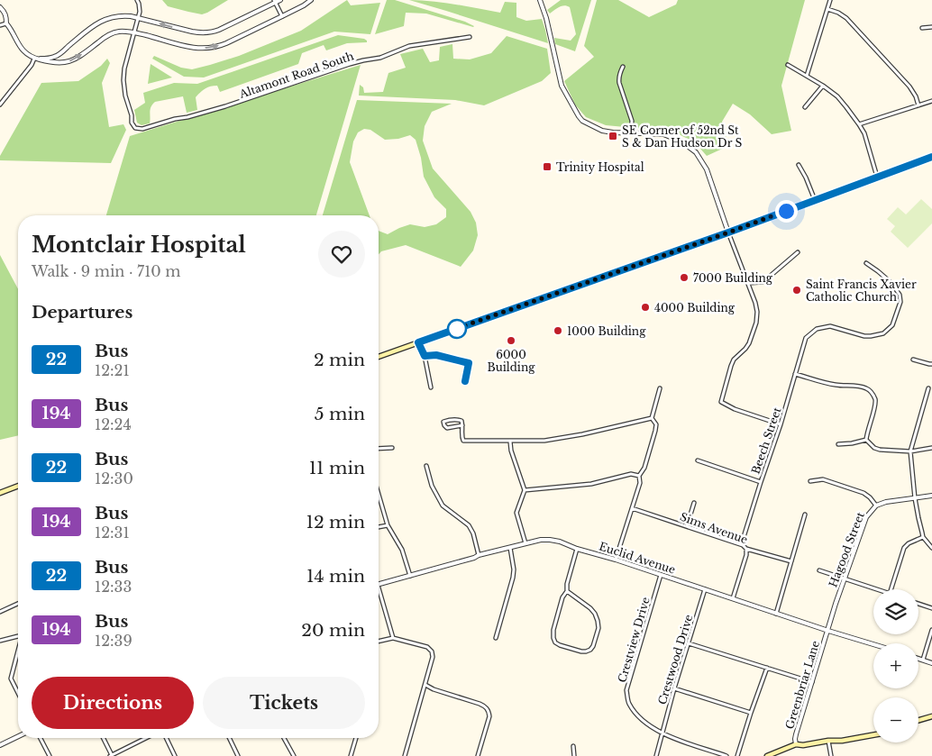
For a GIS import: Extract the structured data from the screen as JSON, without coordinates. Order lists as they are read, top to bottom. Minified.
{"streets":{"street":["Altamont Road South","Beech Street","Sims Avenue","Hagood Street","Euclid Avenue","Crestview Drive","Crestwood Drive","Greenbriar Lane"]},"crossings":[["Beech Street","Sims Avenue"],["Hagood Street","Euclid Avenue"],["Hagood Street","Greenbriar Lane"],["Euclid Avenue","Crestview Drive"],["Euclid Avenue","Crestwood Drive"],["Euclid Avenue","Greenbriar Lane"],["Crestview Drive","Crestwood Drive"]],"places":{"transit":["SE Corner of 52nd St S & Dan Hudson Dr S","Trinity Hospital"],"other":["7000 Building","Saint Francis Xavier Catholic Church","4000 Building","1000 Building","6000 Building"]},"lines":["bus line 22"],"page":{"heading":[["Montclair Hospital","Walk · 9 min · 710 m"],"Departures"],"list":[{"mark":"22","name":"Bus","note":"12:21","value":"2 min"},{"mark":"194","name":"Bus","note":"12:24","value":"5 min"},{"mark":"22","name":"Bus","note":"12:30","value":"11 min"},{"mark":"194","name":"Bus","note":"12:31","value":"12 min"},{"mark":"22","name":"Bus","note":"12:33","value":"14 min"},{"mark":"194","name":"Bus","note":"12:39","value":"20 min"}],"map_buttons":["+","−"],"buttons":["Directions","Tickets"]}}
